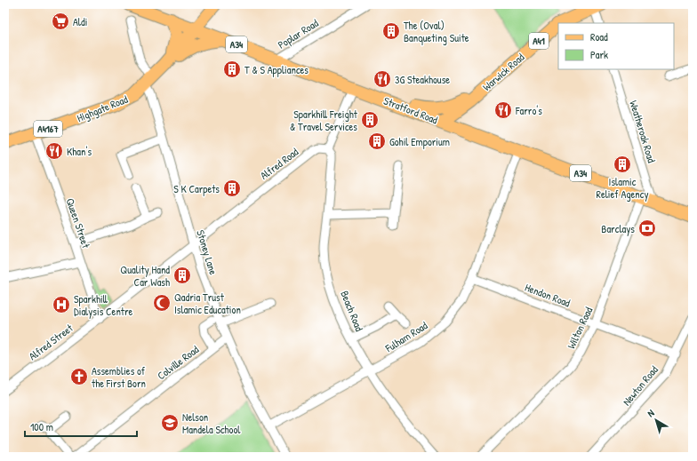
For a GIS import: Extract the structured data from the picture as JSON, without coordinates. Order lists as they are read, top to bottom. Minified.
{"streets":{"highway":["A41","A34","Warwick Road","Highgate Road","Stratford Road","A4167"],"street":["Poplar Road","Weatheroak Road","Alfred Road","Queen Street","Stoney Lane","Hendon Road","Beach Road","Wilton Road","Fulham Road","Alfred Street","Colville Road","Newton Road"]},"crossings":[["Poplar Road","Stratford Road"],["Warwick Road","Stratford Road"],["Highgate Road","Stratford Road"],["Highgate Road","Queen Street"],["Highgate Road","Stoney Lane"],["Stratford Road","Weatheroak Road"],["Stratford Road","Wilton Road"],["Stratford Road","Fulham Road"],["Weatheroak Road","Wilton Road"],["Alfred Road","Stoney Lane"],["Alfred Road","Beach Road"],["Alfred Road","Alfred Street"],["Queen Street","Alfred Street"],["Stoney Lane","Fulham Road"],["Stoney Lane","Alfred Street"],["Stoney Lane","Colville Road"],["Hendon Road","Wilton Road"],["Hendon Road","Fulham Road"],["Hendon Road","Newton Road"],["Beach Road","Fulham Road"]],"places":{"supermarket":["Aldi"],"building":["The (Oval) Banqueting Suite","T & S Appliances","Sparkhill Freight & Travel Services","Gohil Emporium","Islamic Relief Agency","S K Carpets","Quality Hand Car Wash"],"restaurant":["3G Steakhouse","Farro's","Khan's"],"bank":["Barclays"],"mosque":["Qadria Trust Islamic Education"],"hospital":["Sparkhill Dialysis Centre"],"church":["Assemblies of the First Born"],"school or university":["Nelson Mandela School"]},"legend":["Road","Park"],"scale_bar":"100 m","north":"top left"}
